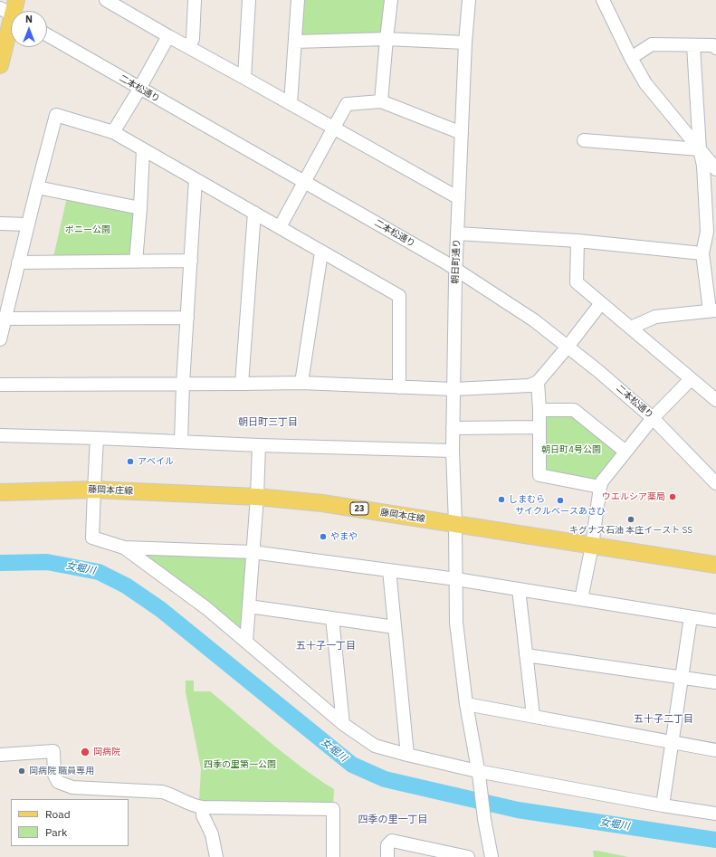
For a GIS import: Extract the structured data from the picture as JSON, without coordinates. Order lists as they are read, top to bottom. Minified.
{"streets":{"main road":["藤岡本庄線","23"],"street":["二本松通り","朝日町通り"]},"crossings":[["二本松通り","朝日町通り"],["朝日町通り","藤岡本庄線"]],"districts":["朝日町三丁目","五十子一丁目","五十子二丁目","四季の里一丁目"],"water":["女堀川"],"parks":["ポニー公園","朝日町4号公園","四季の里第一公園"],"places":["アベイル","ウエルシア薬局","しまむら","サイクルベースあさひ","キグナス石油 本庄イースト SS","やまや","岡病院","岡病院 職員専用"],"legend":["Road","Park"],"north":"top"}
